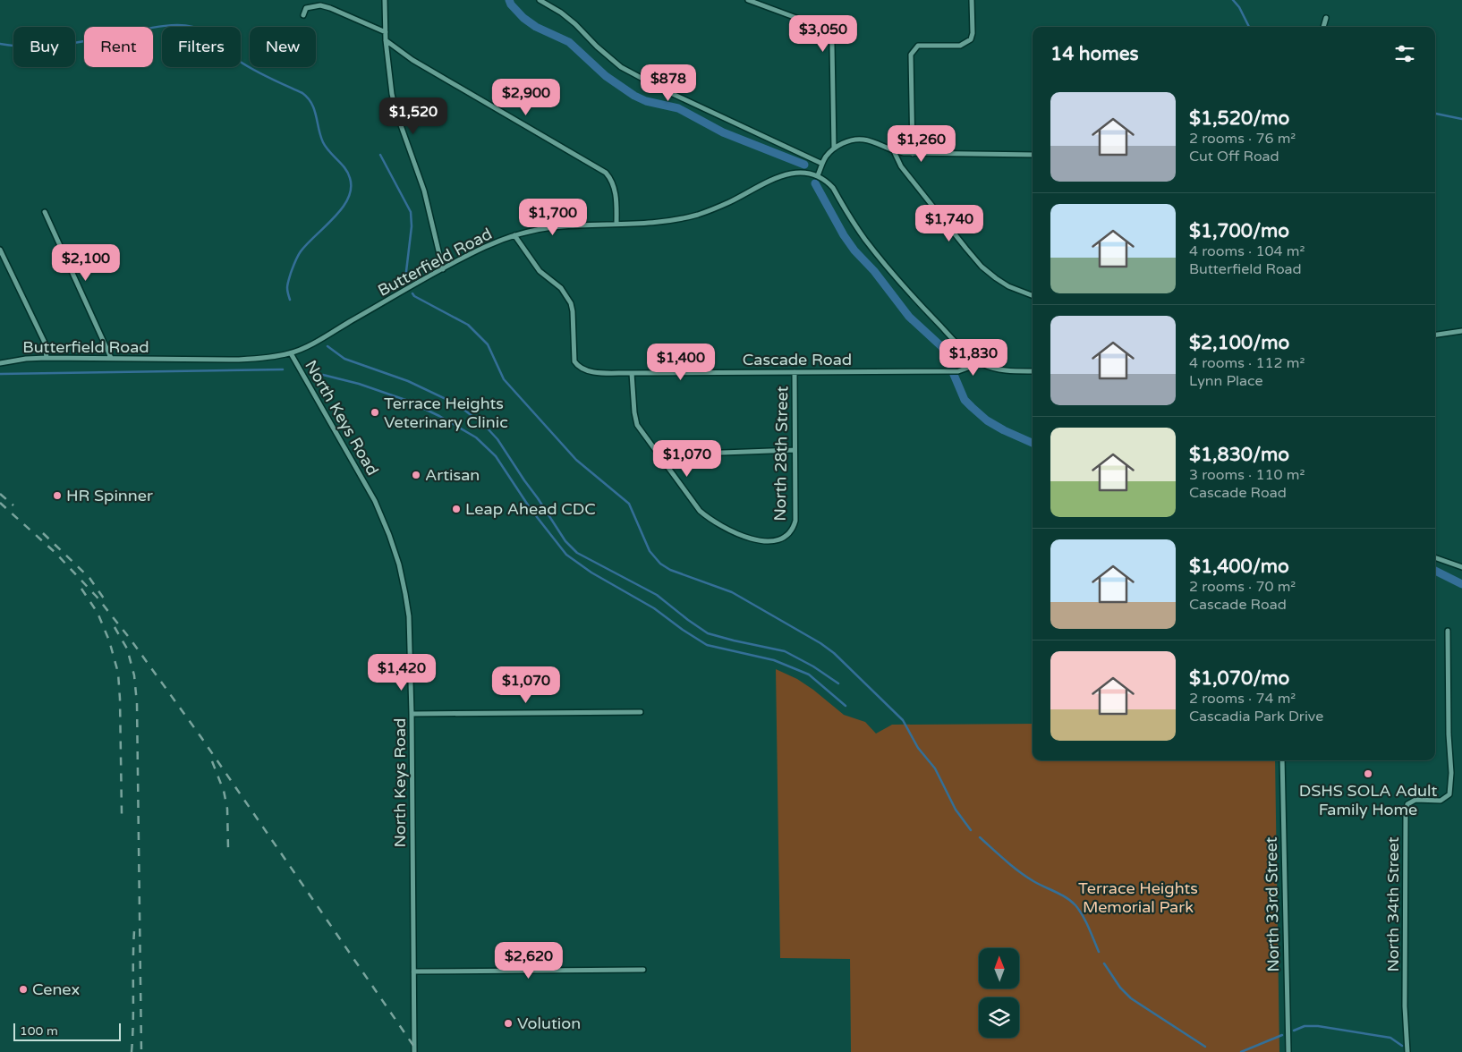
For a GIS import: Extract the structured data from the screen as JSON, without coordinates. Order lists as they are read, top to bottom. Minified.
{"streets":{"street":["Butterfield Road","Cascade Road","North Keys Road","North 28th Street","North 33rd Street","North 34th Street"]},"crossings":[["Butterfield Road","Cascade Road"],["Butterfield Road","North Keys Road"],["Cascade Road","North 28th Street"]],"parks":["Terrace Heights Memorial Park"],"places":["Terrace Heights Veterinary Clinic","Artisan","HR Spinner","Leap Ahead CDC","DSHS SOLA Adult Family Home","Cenex","Volution"],"scale_bar":"100 m","north":"top","page":{"price":["$3,050","$878","$2,900","$1,520","$1,260","$1,700","$1,740","$2,100","$1,830","$1,400","$1,070","$1,420","$1,070","$2,620"],"chip":["Buy","Rent","Filters","New"],"heading":"14 homes","list":[{"name":"$1,520/mo","note":"2 rooms · 76 m² · Cut Off Road"},{"name":"$1,700/mo","note":"4 rooms · 104 m² · Butterfield Road"},{"name":"$2,100/mo","note":"4 rooms · 112 m² · Lynn Place"},{"name":"$1,830/mo","note":"3 rooms · 110 m² · Cascade Road"},{"name":"$1,400/mo","note":"2 rooms · 70 m² · Cascade Road"},{"name":"$1,070/mo","note":"2 rooms · 74 m² · Cascadia Park Drive"}],"scale":"100 m"}}
